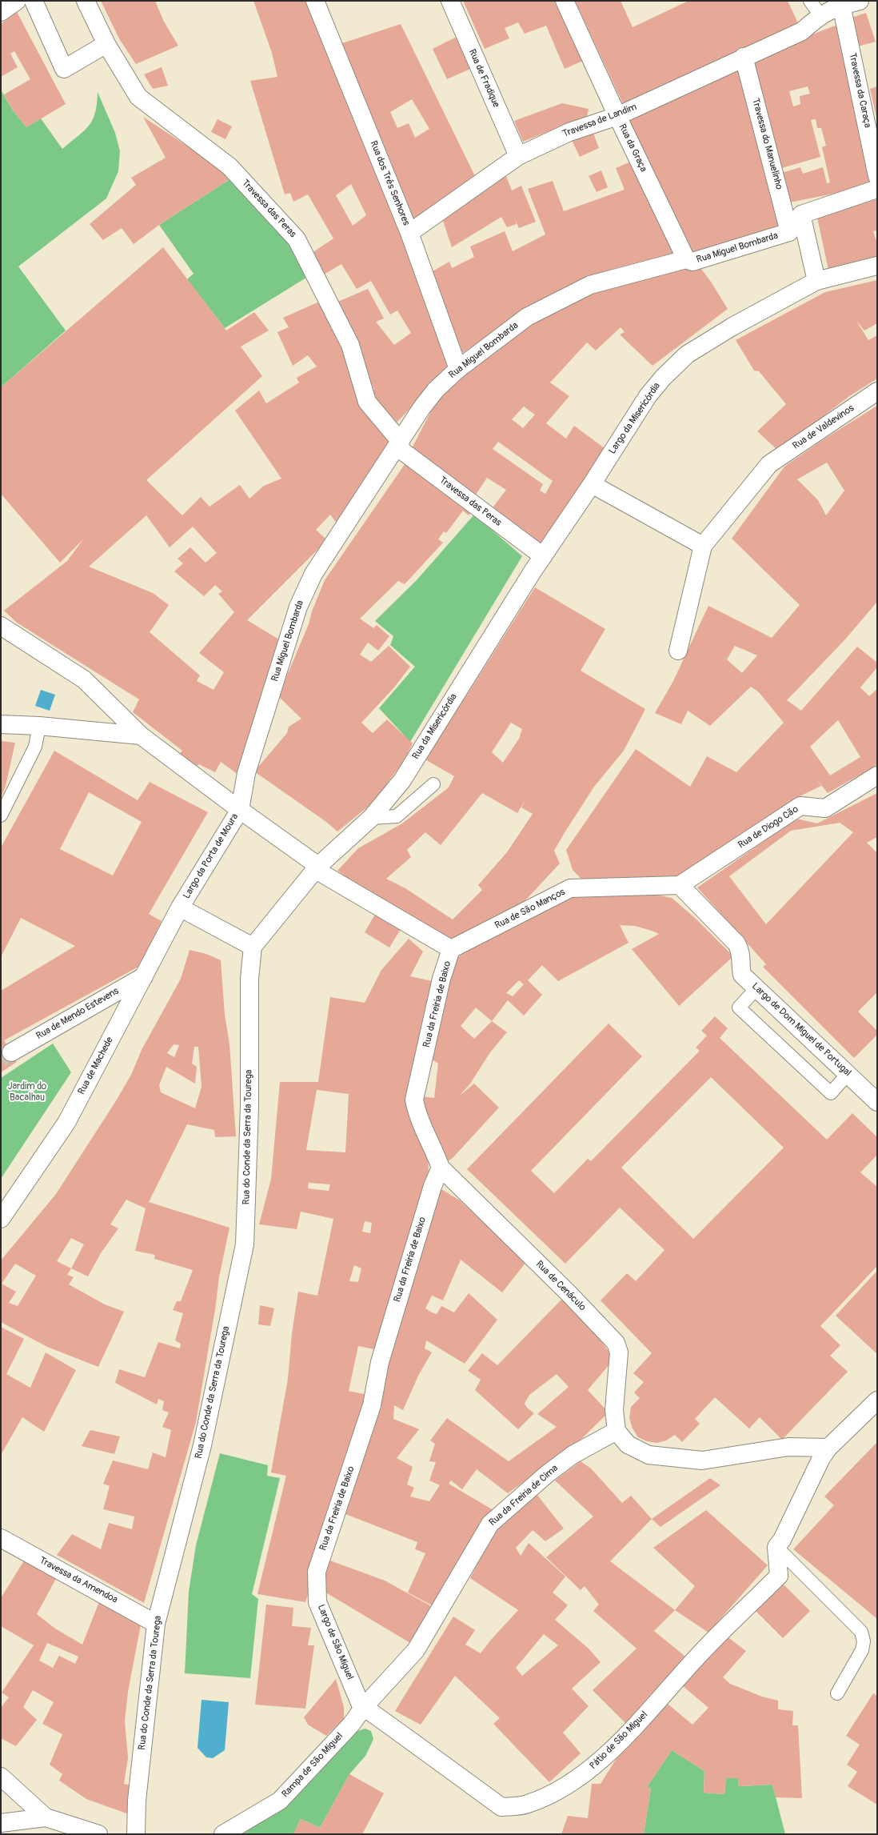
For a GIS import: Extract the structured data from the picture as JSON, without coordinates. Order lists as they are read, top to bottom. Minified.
{"streets":{"street":["Rua de Fradique","Travessa da Caraça","Travessa de Landim","Travessa do Manuelinho","Rua da Graça","Rua dos Três Senhores","Travessa das Peras","Rua Miguel Bombarda","Largo da Misericórdia","Rua de Valdevinos","Rua da Misericórdia","Rua de Diogo Cão","Largo da Porta de Moura","Rua de São Manços","Rua da Freiria de Baixo","Rua de Mendo Estevens","Largo de Dom Miguel de Portugal","Rua de Machede","Rua do Conde da Serra da Tourega","Rua de Cenáculo","Rua da Freiria de Cima","Travessa da Amendoa","Largo de São Miguel","Pátio de São Miguel","Rampa de São Miguel"]},"crossings":[["Rua de Fradique","Travessa de Landim"],["Travessa da Caraça","Travessa de Landim"],["Travessa de Landim","Travessa do Manuelinho"],["Travessa de Landim","Rua da Graça"],["Travessa de Landim","Rua dos Três Senhores"],["Travessa do Manuelinho","Rua Miguel Bombarda"],["Rua da Graça","Rua Miguel Bombarda"],["Rua dos Três Senhores","Rua Miguel Bombarda"],["Travessa das Peras","Rua Miguel Bombarda"],["Travessa das Peras","Largo da Misericórdia"],["Rua Miguel Bombarda","Largo da Porta de Moura"],["Largo da Misericórdia","Rua da Misericórdia"],["Rua da Misericórdia","Largo da Porta de Moura"],["Rua de Diogo Cão","Rua de São Manços"],["Rua de Diogo Cão","Largo de Dom Miguel de Portugal"],["Largo da Porta de Moura","Rua de Machede"],["Largo da Porta de Moura","Rua do Conde da Serra da Tourega"],["Rua de São Manços","Rua da Freiria de Baixo"],["Rua de São Manços","Largo de Dom Miguel de Portugal"],["Rua da Freiria de Baixo","Rua de Cenáculo"],["Rua da Freiria de Baixo","Largo de São Miguel"],["Rua de Mendo Estevens","Rua de Machede"],["Rua do Conde da Serra da Tourega","Travessa da Amendoa"],["Rua de Cenáculo","Rua da Freiria de Cima"],["Rua da Freiria de Cima","Largo de São Miguel"],["Rua da Freiria de Cima","Pátio de São Miguel"],["Rua da Freiria de Cima","Rampa de São Miguel"],["Largo de São Miguel","Pátio de São Miguel"],["Largo de São Miguel","Rampa de São Miguel"],["Pátio de São Miguel","Rampa de São Miguel"]],"parks":["Jardim do Bacalhau"]}
